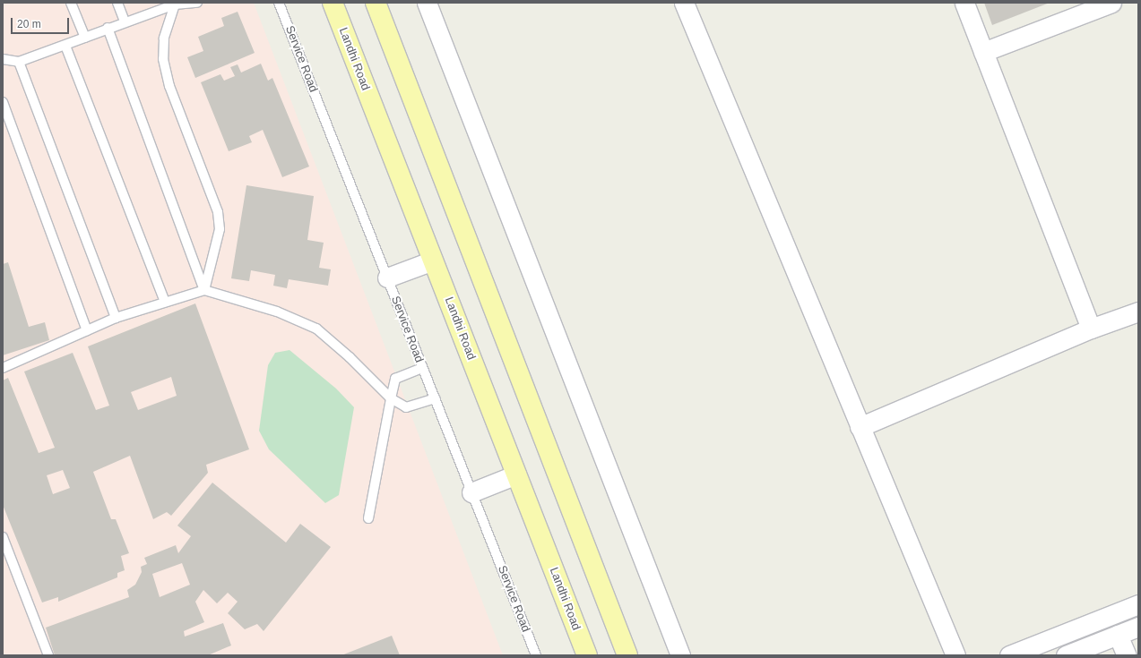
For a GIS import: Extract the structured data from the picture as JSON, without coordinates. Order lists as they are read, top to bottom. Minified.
{"streets":{"main road":["Landhi Road"],"lane":["Service Road"]},"scale_bar":"20 m"}
